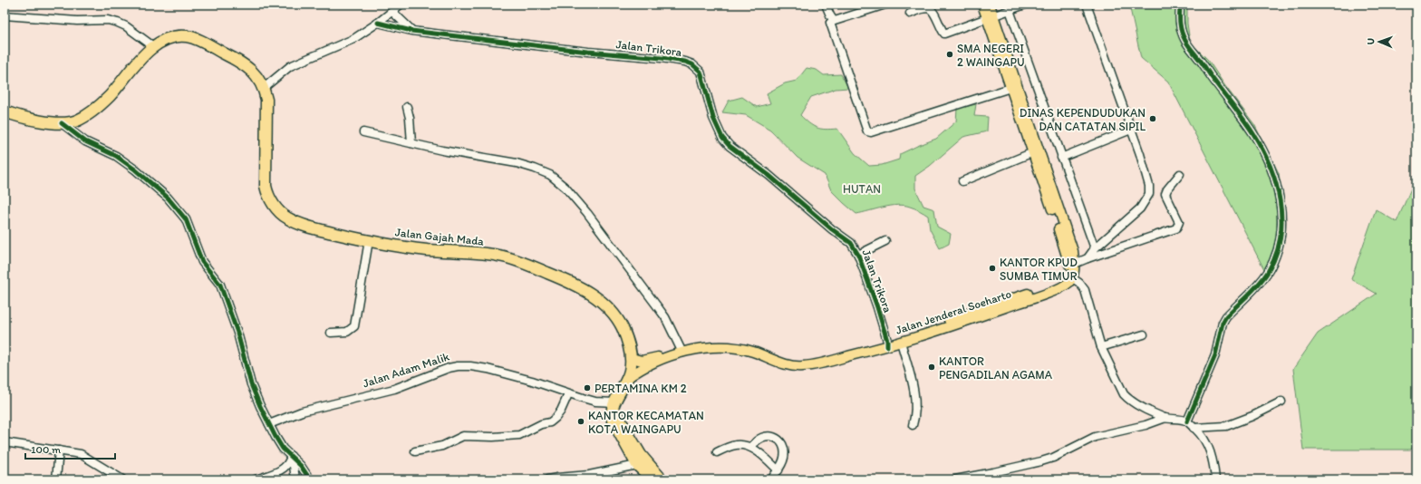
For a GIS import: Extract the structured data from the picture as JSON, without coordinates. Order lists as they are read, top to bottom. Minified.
{"streets":{"highway":["Jalan Gajah Mada"],"main road":["Jalan Jenderal Soeharto"],"street":["Jalan Trikora","Jalan Adam Malik"]},"crossings":[["Jalan Trikora","Jalan Jenderal Soeharto"],["Jalan Gajah Mada","Jalan Jenderal Soeharto"],["Jalan Gajah Mada","Jalan Adam Malik"]],"parks":["HUTAN"],"places":["SMA NEGERI 2 WAINGAPU","DINAS KEPENDUDUKAN DAN CATATAN SIPIL","KANTOR KPUD SUMBA TIMUR","KANTOR PENGADILAN AGAMA","PERTAMINA KM 2","KANTOR KECAMATAN KOTA WAINGAPU"],"scale_bar":"100 m","north":"left"}
